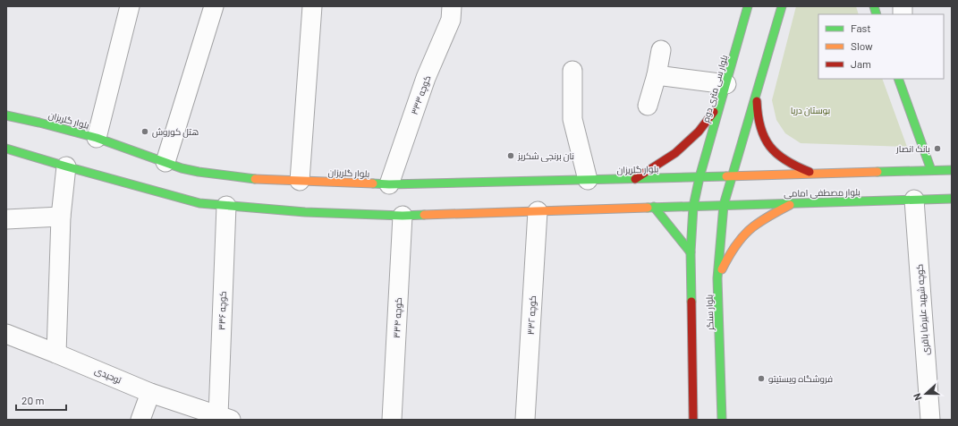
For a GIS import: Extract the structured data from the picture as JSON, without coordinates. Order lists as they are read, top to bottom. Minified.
{"streets":{"main road":["بلوار سی متری دوم","بلوار گلریزان","بلوار مصطفی امامی","بلوار سنگر"],"street":["کوچه ۳۳۳","کوچه شهید علیرضا باقری","کوچه ۳۳۶","کوچه ۳۳۲","کوچه ۳۳۴","توحیدی"]},"crossings":[["بلوار سی متری دوم","بلوار گلریزان"],["بلوار سی متری دوم","بلوار مصطفی امامی"],["بلوار سی متری دوم","بلوار سنگر"],["کوچه ۳۳۳","بلوار گلریزان"],["بلوار گلریزان","بلوار مصطفی امامی"],["بلوار مصطفی امامی","کوچه شهید علیرضا باقری"],["بلوار مصطفی امامی","بلوار سنگر"],["کوچه ۳۳۶","توحیدی"]],"parks":["بوستان دریا"],"places":["هتل کوروش","بانک انصار","نان برنجی شکریز","فروشگاه ویستیتو"],"legend":["Fast","Slow","Jam"],"scale_bar":"20 m","north":"left"}
